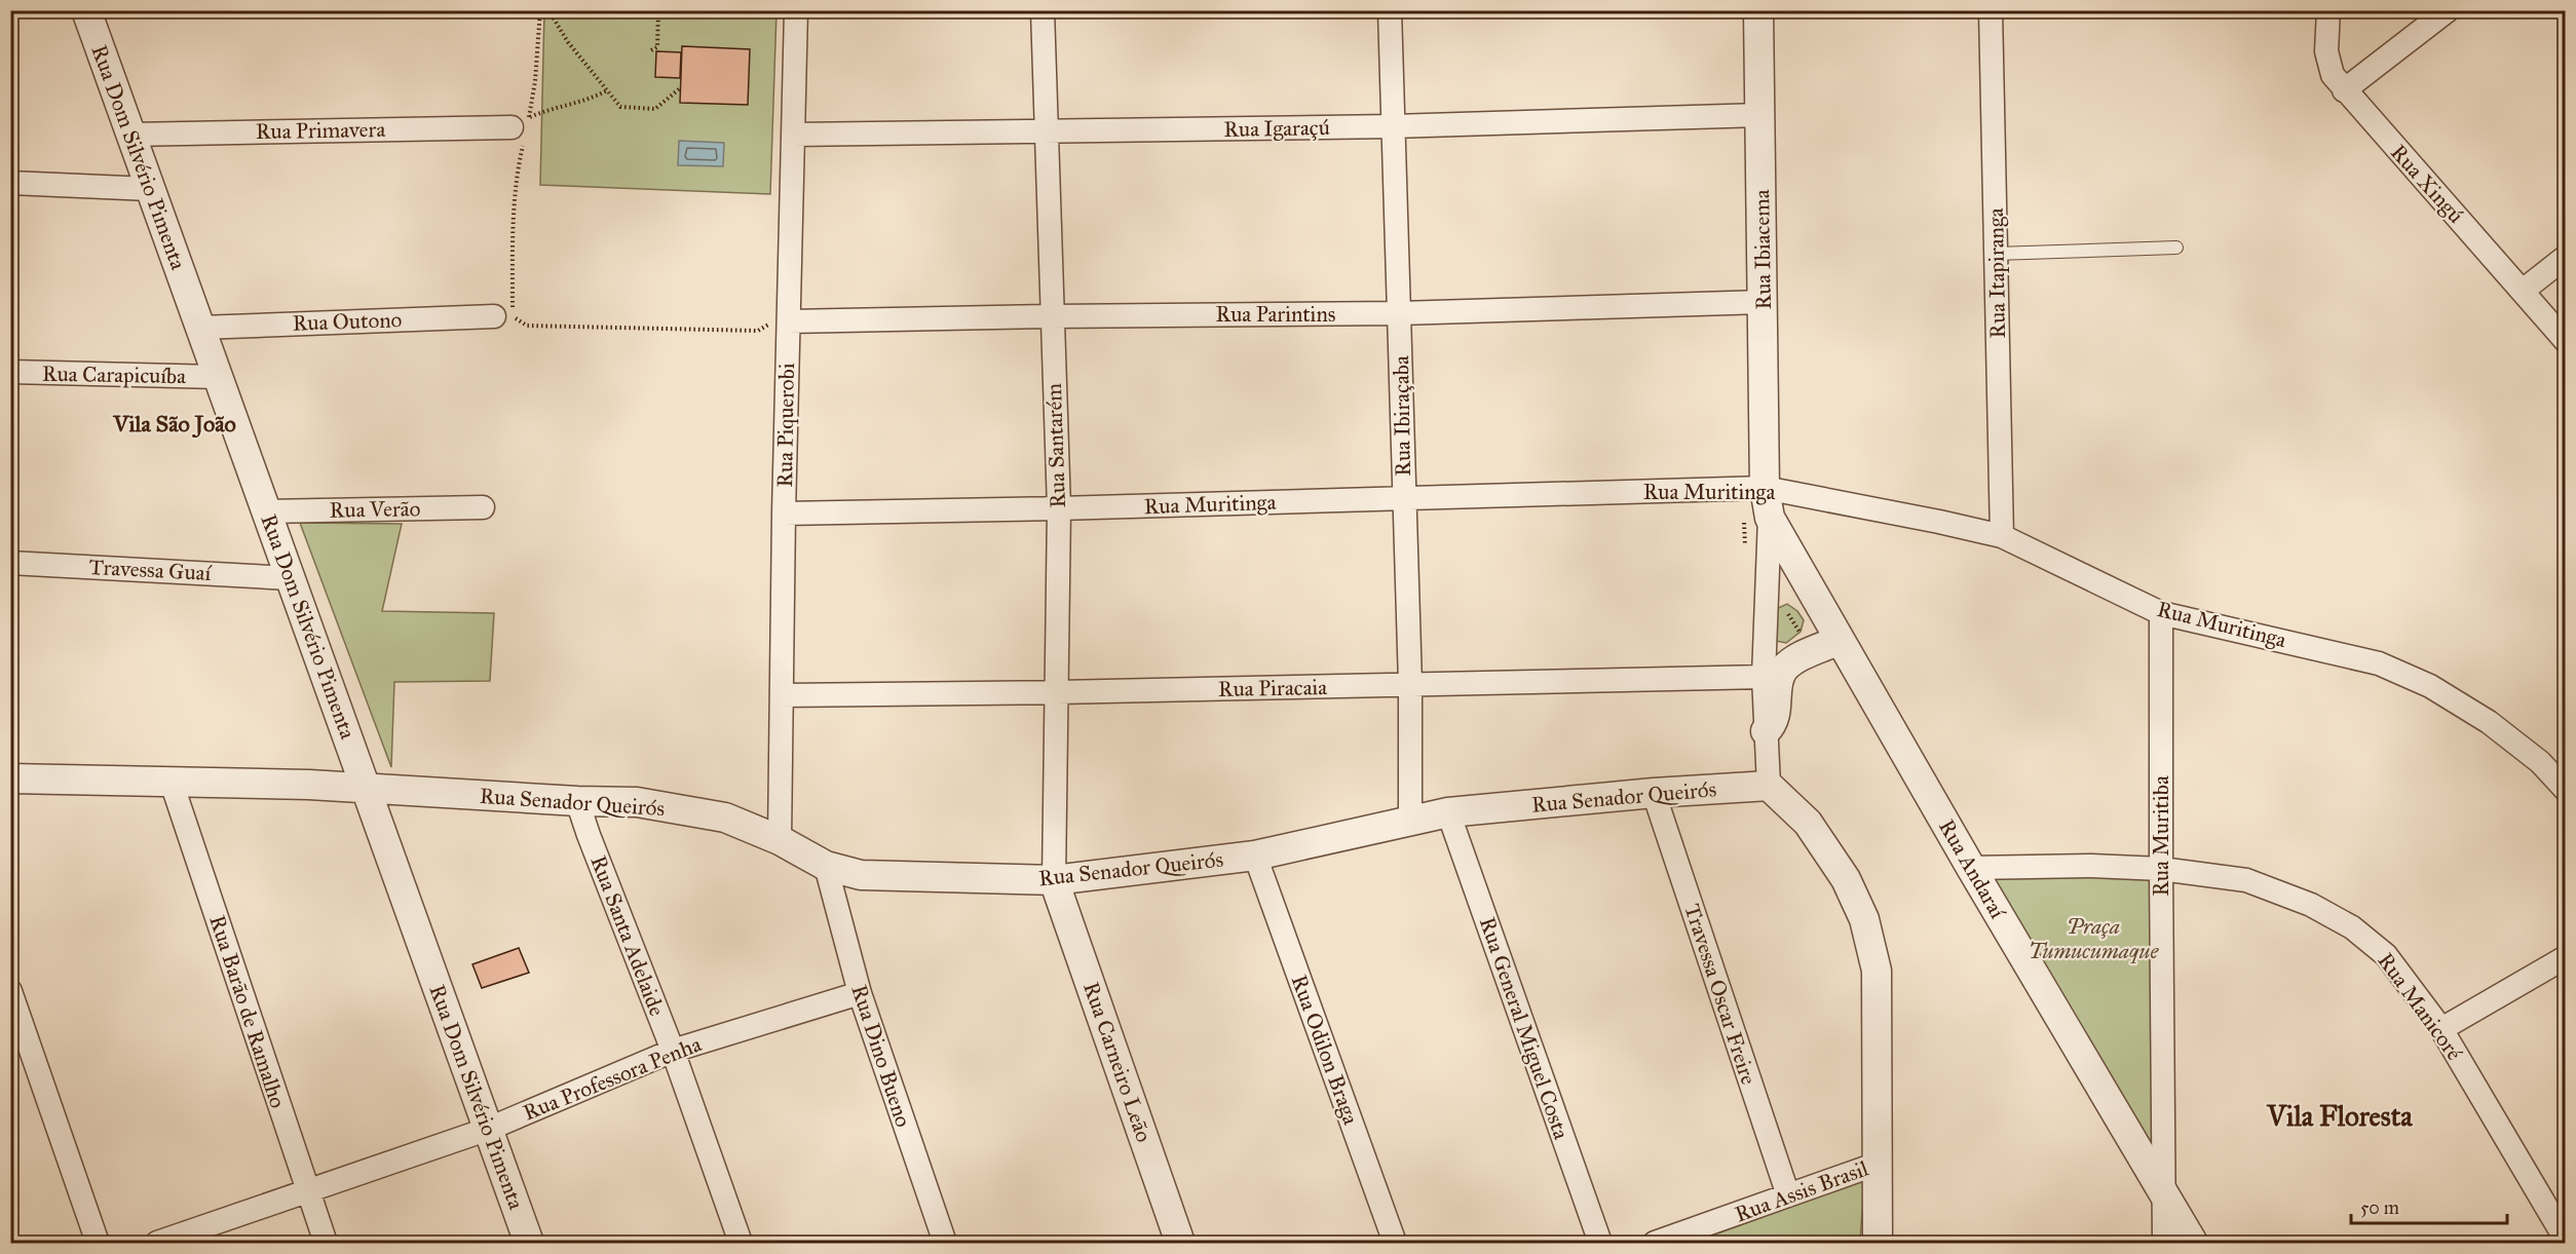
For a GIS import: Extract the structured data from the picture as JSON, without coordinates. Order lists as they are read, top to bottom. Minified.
{"streets":{"street":["Rua Igaraçú","Rua Primavera","Rua Dom Silvério Pimenta","Rua Xingú","Rua Ibiacema","Rua Itapiranga","Rua Parintins","Rua Outono","Rua Carapicuíba","Rua Ibiraçaba","Rua Piquerobi","Rua Santarém","Rua Muritinga","Rua Verão","Travessa Guaí","Rua Piracaia","Rua Senador Queirós","Rua Muritiba","Rua Andaraí","Rua Santa Adelaide","Travessa Oscar Freire","Rua Manicoré","Rua Barão de Ramalho","Rua General Miguel Costa","Rua Odilon Braga","Rua Dino Bueno","Rua Carneiro Leão","Rua Professora Penha","Rua Assis Brasil"]},"crossings":[["Rua Igaraçú","Rua Ibiacema"],["Rua Igaraçú","Rua Ibiraçaba"],["Rua Igaraçú","Rua Piquerobi"],["Rua Igaraçú","Rua Santarém"],["Rua Primavera","Rua Dom Silvério Pimenta"],["Rua Dom Silvério Pimenta","Rua Outono"],["Rua Dom Silvério Pimenta","Rua Carapicuíba"],["Rua Dom Silvério Pimenta","Rua Verão"],["Rua Dom Silvério Pimenta","Travessa Guaí"],["Rua Dom Silvério Pimenta","Rua Senador Queirós"],["Rua Dom Silvério Pimenta","Rua Professora Penha"],["Rua Ibiacema","Rua Parintins"],["Rua Ibiacema","Rua Muritinga"],["Rua Ibiacema","Rua Andaraí"],["Rua Itapiranga","Rua Muritinga"],["Rua Parintins","Rua Ibiraçaba"],["Rua Parintins","Rua Piquerobi"],["Rua Parintins","Rua Santarém"],["Rua Ibiraçaba","Rua Muritinga"],["Rua Ibiraçaba","Rua Piracaia"],["Rua Ibiraçaba","Rua Senador Queirós"],["Rua Piquerobi","Rua Muritinga"],["Rua Piquerobi","Rua Piracaia"],["Rua Piquerobi","Rua Senador Queirós"],["Rua Santarém","Rua Muritinga"],["Rua Santarém","Rua Piracaia"],["Rua Santarém","Rua Senador Queirós"],["Rua Santarém","Rua Carneiro Leão"],["Rua Muritinga","Rua Muritiba"],["Rua Muritinga","Rua Andaraí"],["Rua Senador Queirós","Rua Santa Adelaide"],["Rua Senador Queirós","Travessa Oscar Freire"],["Rua Senador Queirós","Rua Barão de Ramalho"],["Rua Senador Queirós","Rua General Miguel Costa"],["Rua Senador Queirós","Rua Odilon Braga"],["Rua Senador Queirós","Rua Dino Bueno"],["Rua Senador Queirós","Rua Carneiro Leão"],["Rua Muritiba","Rua Andaraí"],["Rua Muritiba","Rua Manicoré"],["Rua Andaraí","Rua Manicoré"],["Rua Santa Adelaide","Rua Professora Penha"],["Travessa Oscar Freire","Rua Assis Brasil"],["Rua Barão de Ramalho","Rua Professora Penha"],["Rua Dino Bueno","Rua Professora Penha"]],"districts":["Vila São João","Vila Floresta"],"parks":["Praça Tumucumaque"],"scale_bar":"50 m"}
